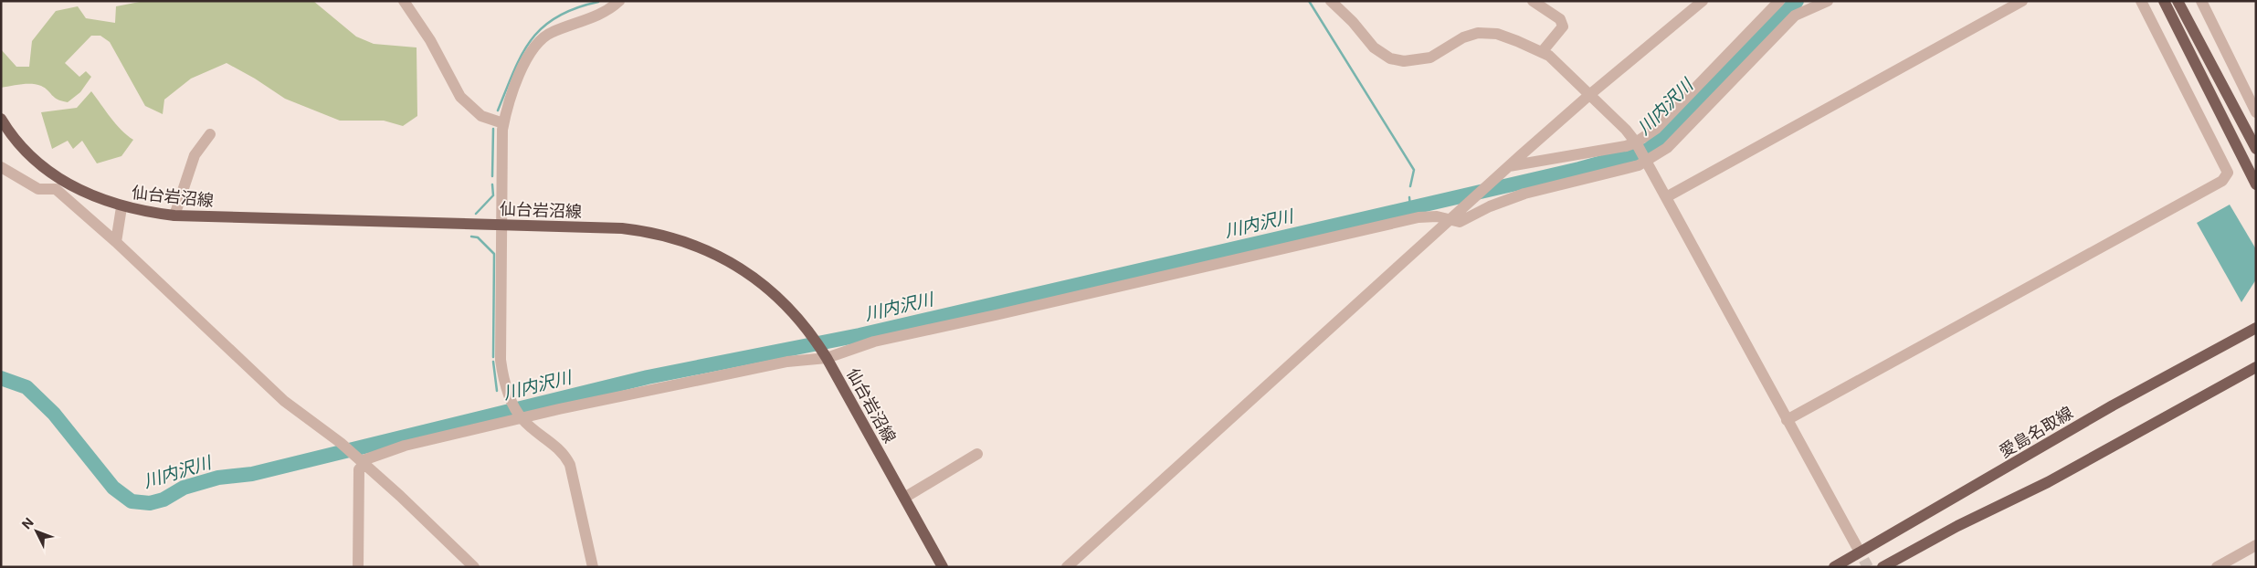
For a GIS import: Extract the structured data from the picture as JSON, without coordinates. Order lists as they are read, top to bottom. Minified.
{"streets":{"main road":["仙台岩沼線","愛島名取線"]},"water":["川内沢川"],"north":"top left"}
